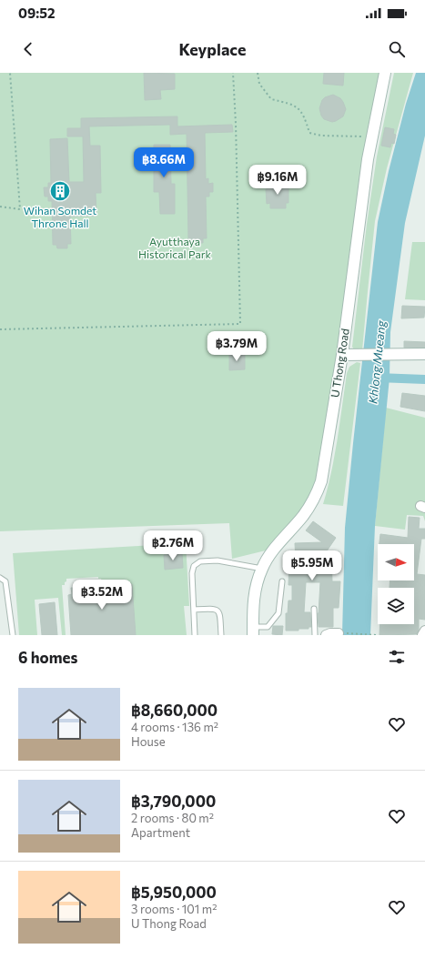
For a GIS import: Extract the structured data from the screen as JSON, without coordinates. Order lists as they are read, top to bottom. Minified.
{"streets":{"main road":["U Thong Road"]},"water":["Khlong Mueang"],"parks":["Ayutthaya Historical Park"],"places":{"building":["Wihan Somdet Throne Hall"]},"north":"right","page":{"status":"09:52","header":"Keyplace","price":["฿8.66M","฿9.16M","฿3.79M","฿2.76M","฿5.95M","฿3.52M"],"heading":"6 homes","list":[{"name":"฿8,660,000","note":"4 rooms · 136 m² · House"},{"name":"฿3,790,000","note":"2 rooms · 80 m² · Apartment"},{"name":"฿5,950,000","note":"3 rooms · 101 m² · U Thong Road"}]}}
